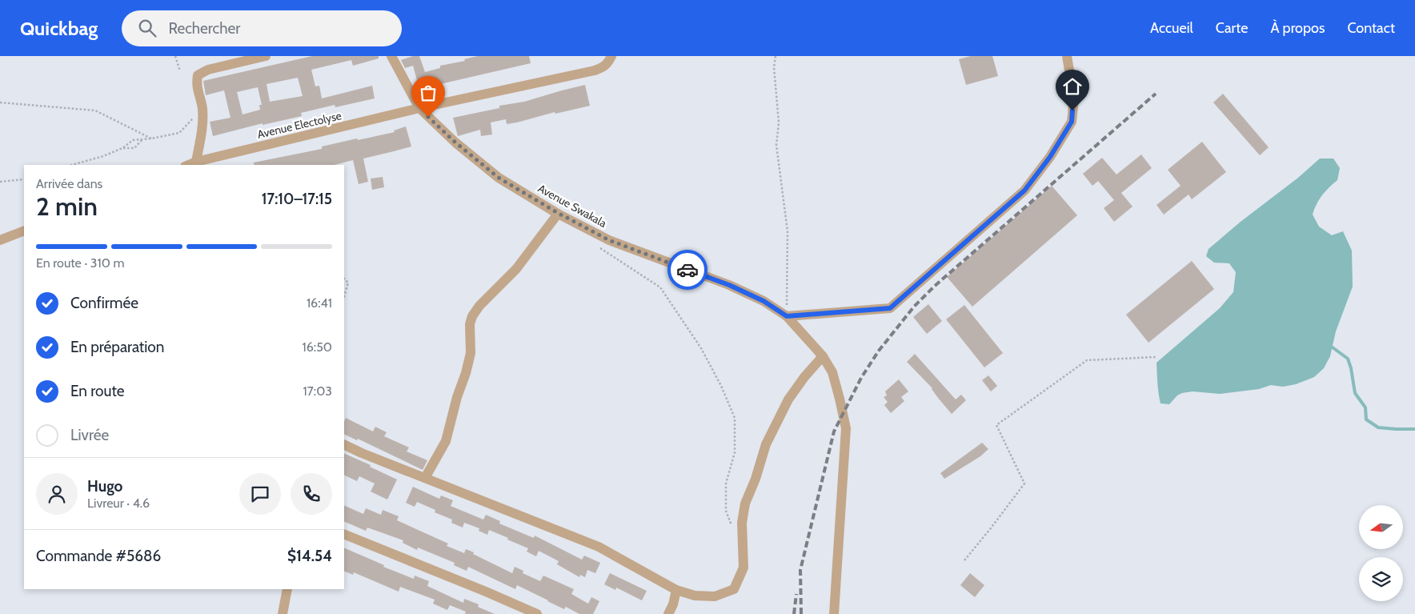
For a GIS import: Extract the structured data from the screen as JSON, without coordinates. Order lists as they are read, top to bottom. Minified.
{"streets":{"street":["Avenue Electolyse","Avenue Swakala"]},"crossings":[["Avenue Electolyse","Avenue Swakala"]],"north":"left","page":{"header":"Quickbag","search":"Rechercher","nav":["Accueil","Carte","À propos","Contact"],"heading":["2 min","Arrivée dans","17:10–17:15"],"panel":["Hugo","Livreur · 4.6","Commande #5686","$14.54"],"bar":"En route · 310 m","list":[["Confirmée","16:41"],["En préparation","16:50"],["En route","17:03"],"Livrée"]}}
